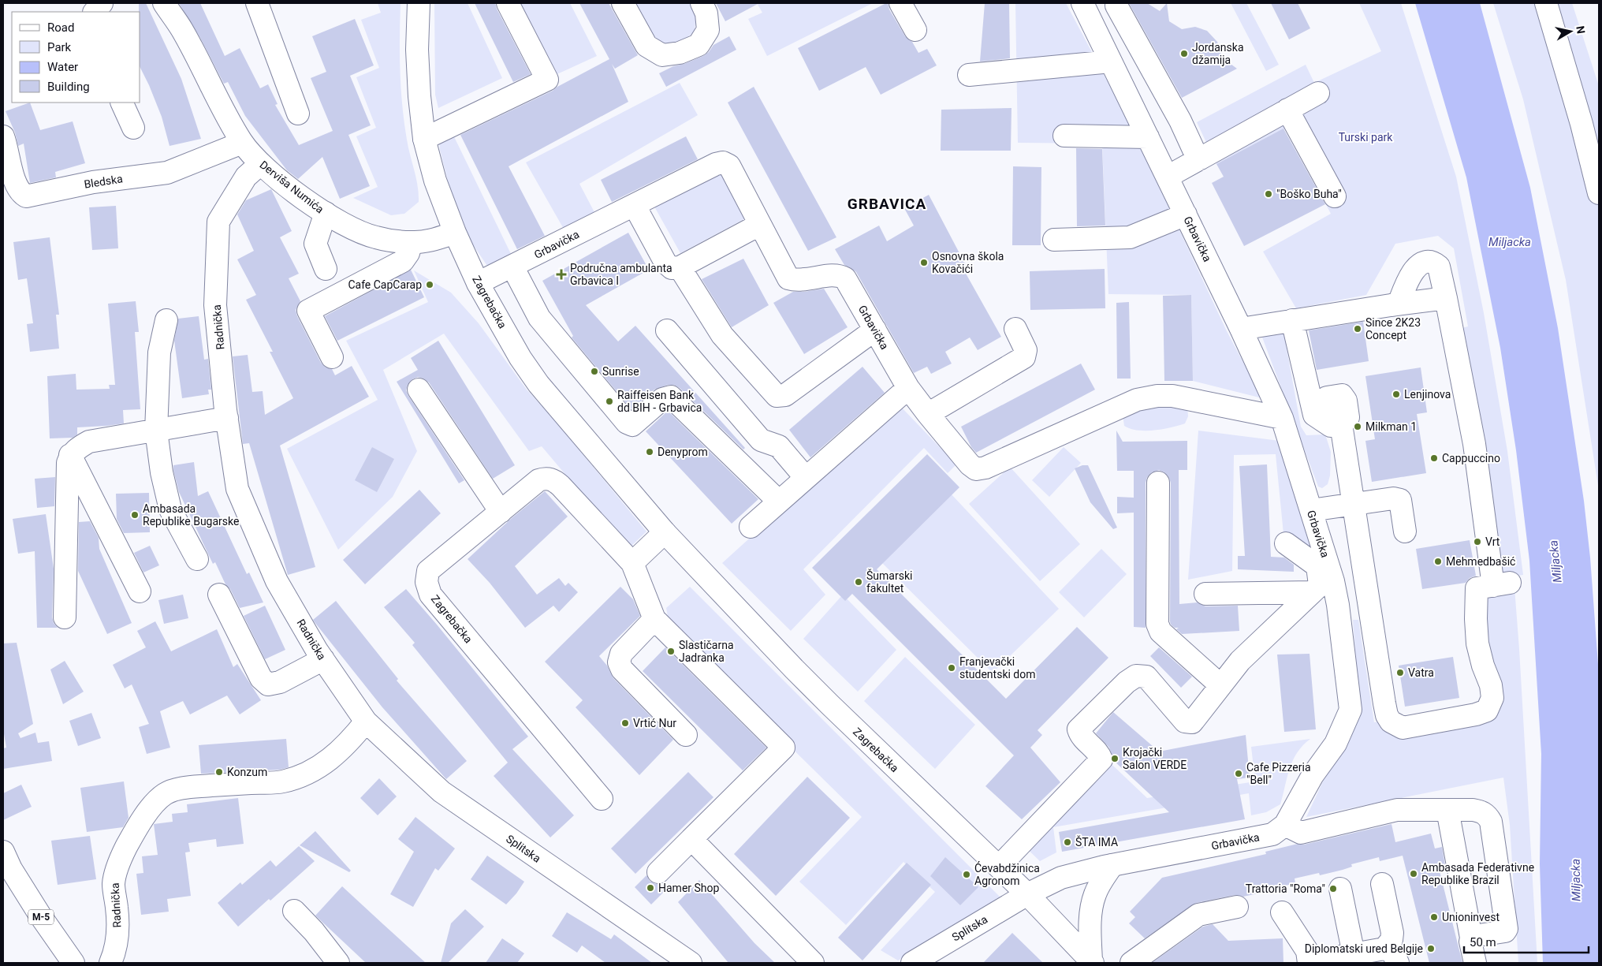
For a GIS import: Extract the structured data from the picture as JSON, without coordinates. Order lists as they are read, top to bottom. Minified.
{"streets":{"street":["Bledska","Derviša Numića","Grbavička","Zagrebačka","Radnička","Splitska","M-5"]},"crossings":[["Bledska","Derviša Numića"],["Derviša Numića","Zagrebačka"],["Derviša Numića","Radnička"],["Grbavička","Zagrebačka"],["Grbavička","Splitska"],["Zagrebačka","Splitska"],["Radnička","Splitska"]],"districts":["GRBAVICA"],"water":["Miljacka"],"parks":["Turski park"],"places":{"other":["Jordanska džamija","\"Boško Buha\"","Osnovna škola Kovačići","Cafe CapCarap","Since 2K23 Concept","Sunrise","Lenjinova","Raiffeisen Bank dd BIH - Grbavica","Milkman 1","Denyprom","Cappuccino","Ambasada Republike Bugarske","Vrt","Mehmedbašić","Šumarski fakultet","Slastičarna Jadranka","Franjevački studentski dom","Vatra","Vrtić Nur","Krojački Salon VERDE","Konzum","Cafe Pizzeria \"Bell\"","ŠTA IMA","Ambasada Federativne Republike Brazil","Ćevabdžinica Agronom","Hamer Shop","Trattoria \"Roma\"","Unioninvest","Diplomatski ured Belgije"],"health":["Područna ambulanta Grbavica I"]},"legend":["Road","Park","Water","Building"],"scale_bar":"50 m","north":"right"}
